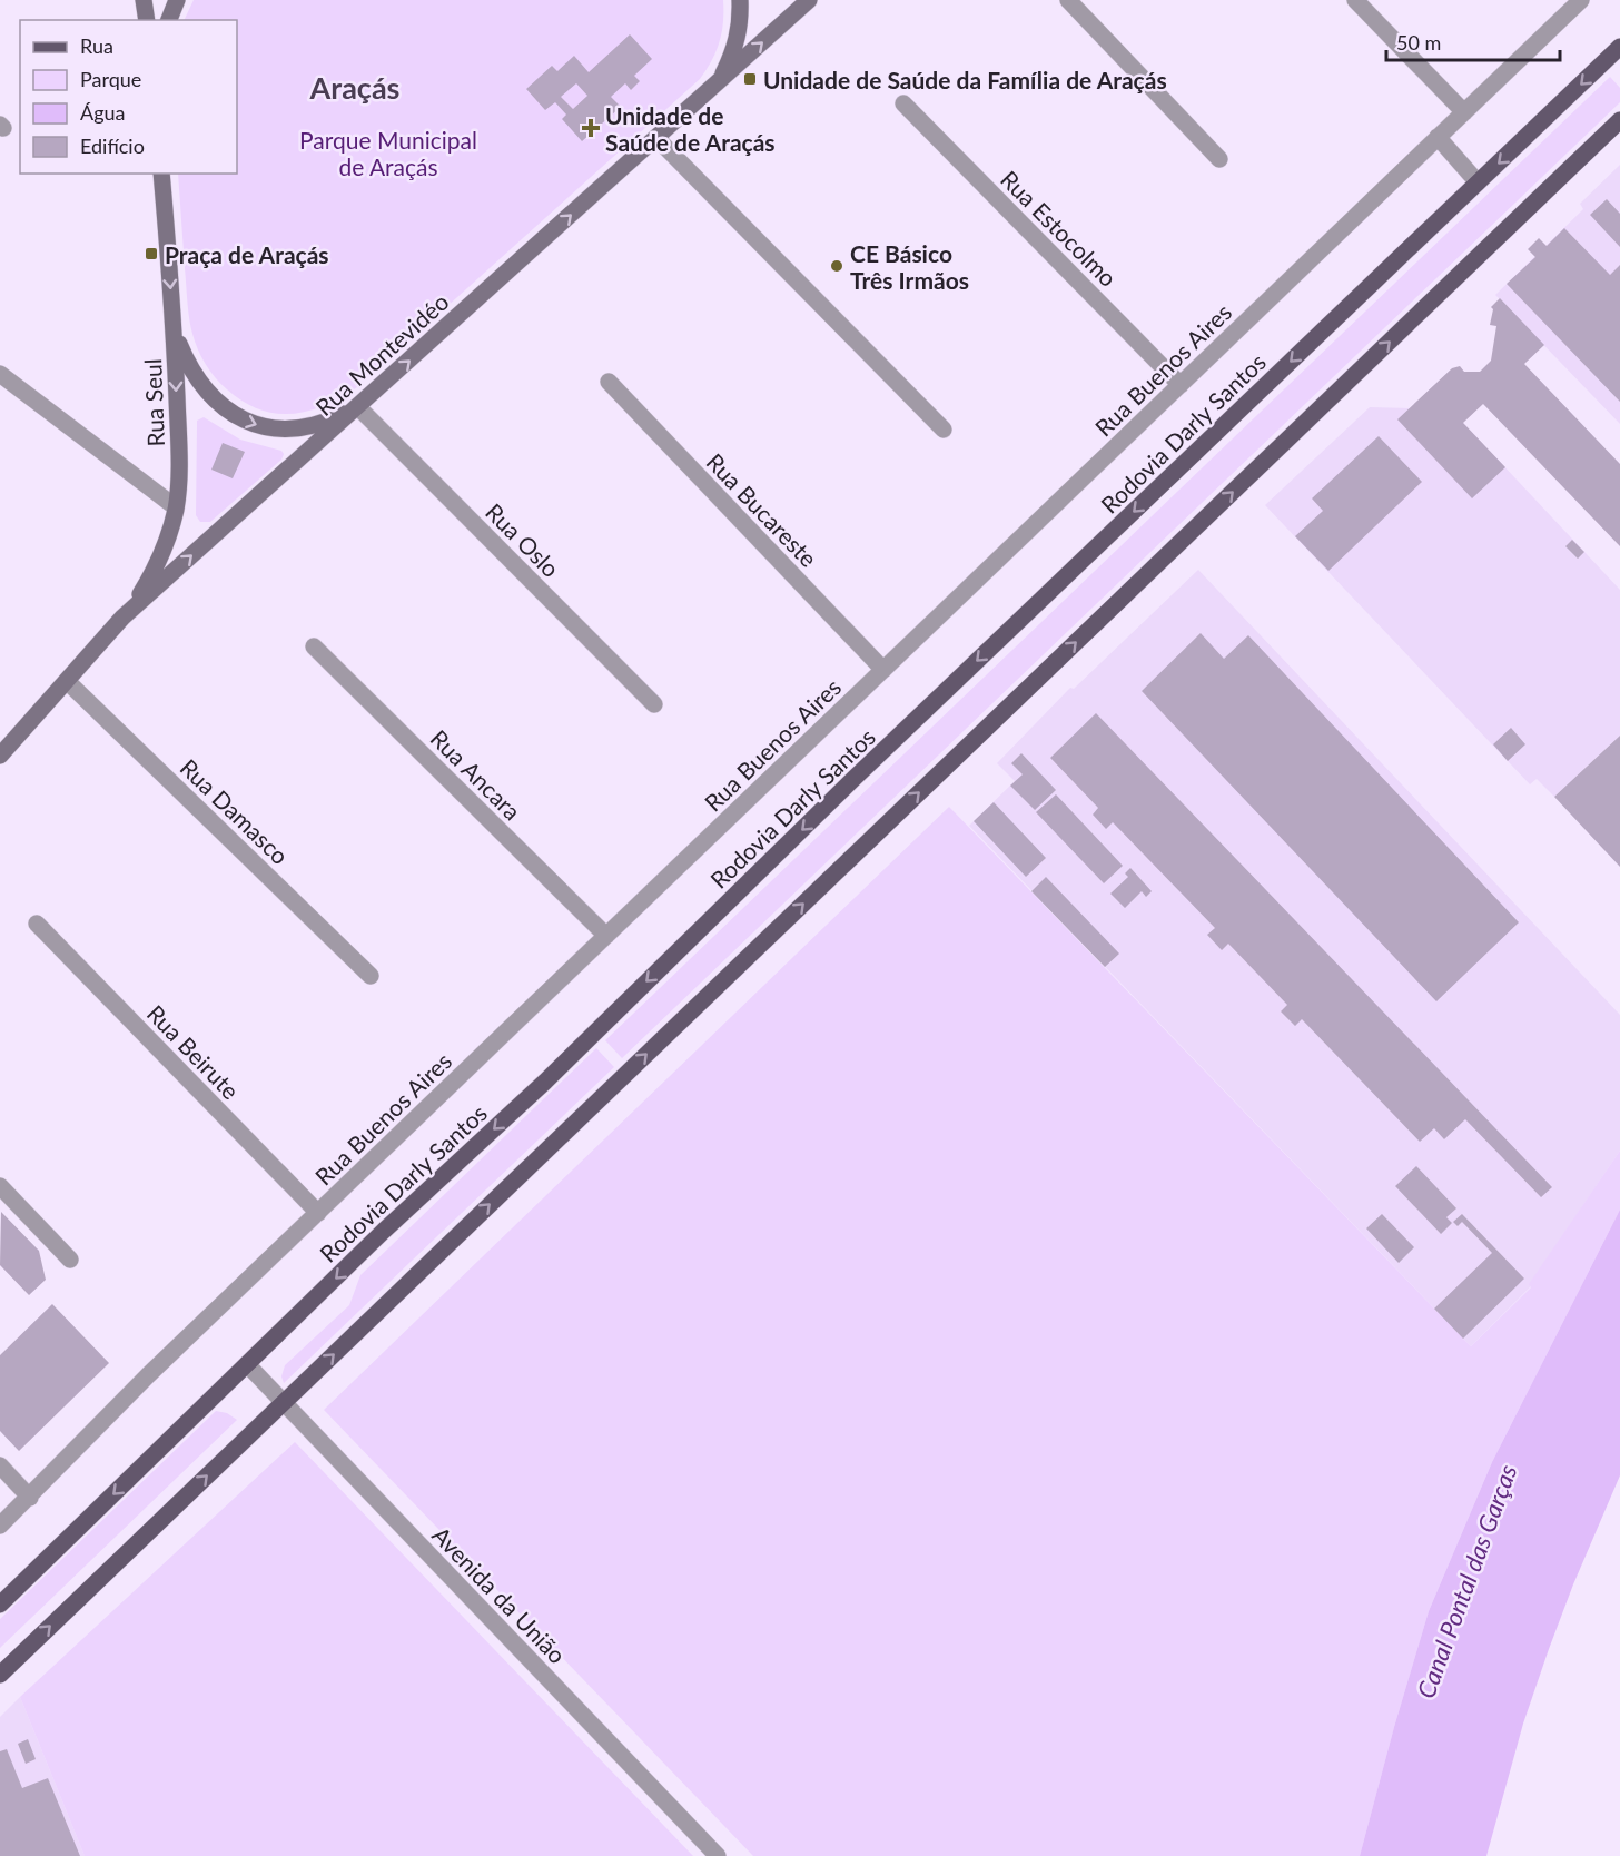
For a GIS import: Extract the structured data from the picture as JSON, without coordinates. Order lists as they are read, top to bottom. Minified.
{"streets":{"main road":["Rodovia Darly Santos"],"street":["Rua Estocolmo","Rua Montevidéo","Rua Buenos Aires","Rua Seul","Rua Bucareste","Rua Oslo","Rua Ancara","Rua Damasco","Rua Beirute","Avenida da União"]},"crossings":[["Rua Estocolmo","Rua Buenos Aires"],["Rua Montevidéo","Rua Seul"],["Rua Montevidéo","Rua Oslo"],["Rua Montevidéo","Rua Damasco"],["Rua Buenos Aires","Rua Bucareste"],["Rua Buenos Aires","Rua Ancara"],["Rua Buenos Aires","Rua Beirute"],["Rodovia Darly Santos","Avenida da União"]],"one_way":["Rua Montevidéo","Rua Seul"],"districts":["Araçás"],"water":["Canal Pontal das Garças"],"parks":["Parque Municipal de Araçás"],"places":{"transit":["Unidade de Saúde da Família de Araçás","Praça de Araçás"],"health":["Unidade de Saúde de Araçás"],"other":["CE Básico Três Irmãos"]},"legend":["Rua","Parque","Água","Edifício"],"scale_bar":"50 m"}
